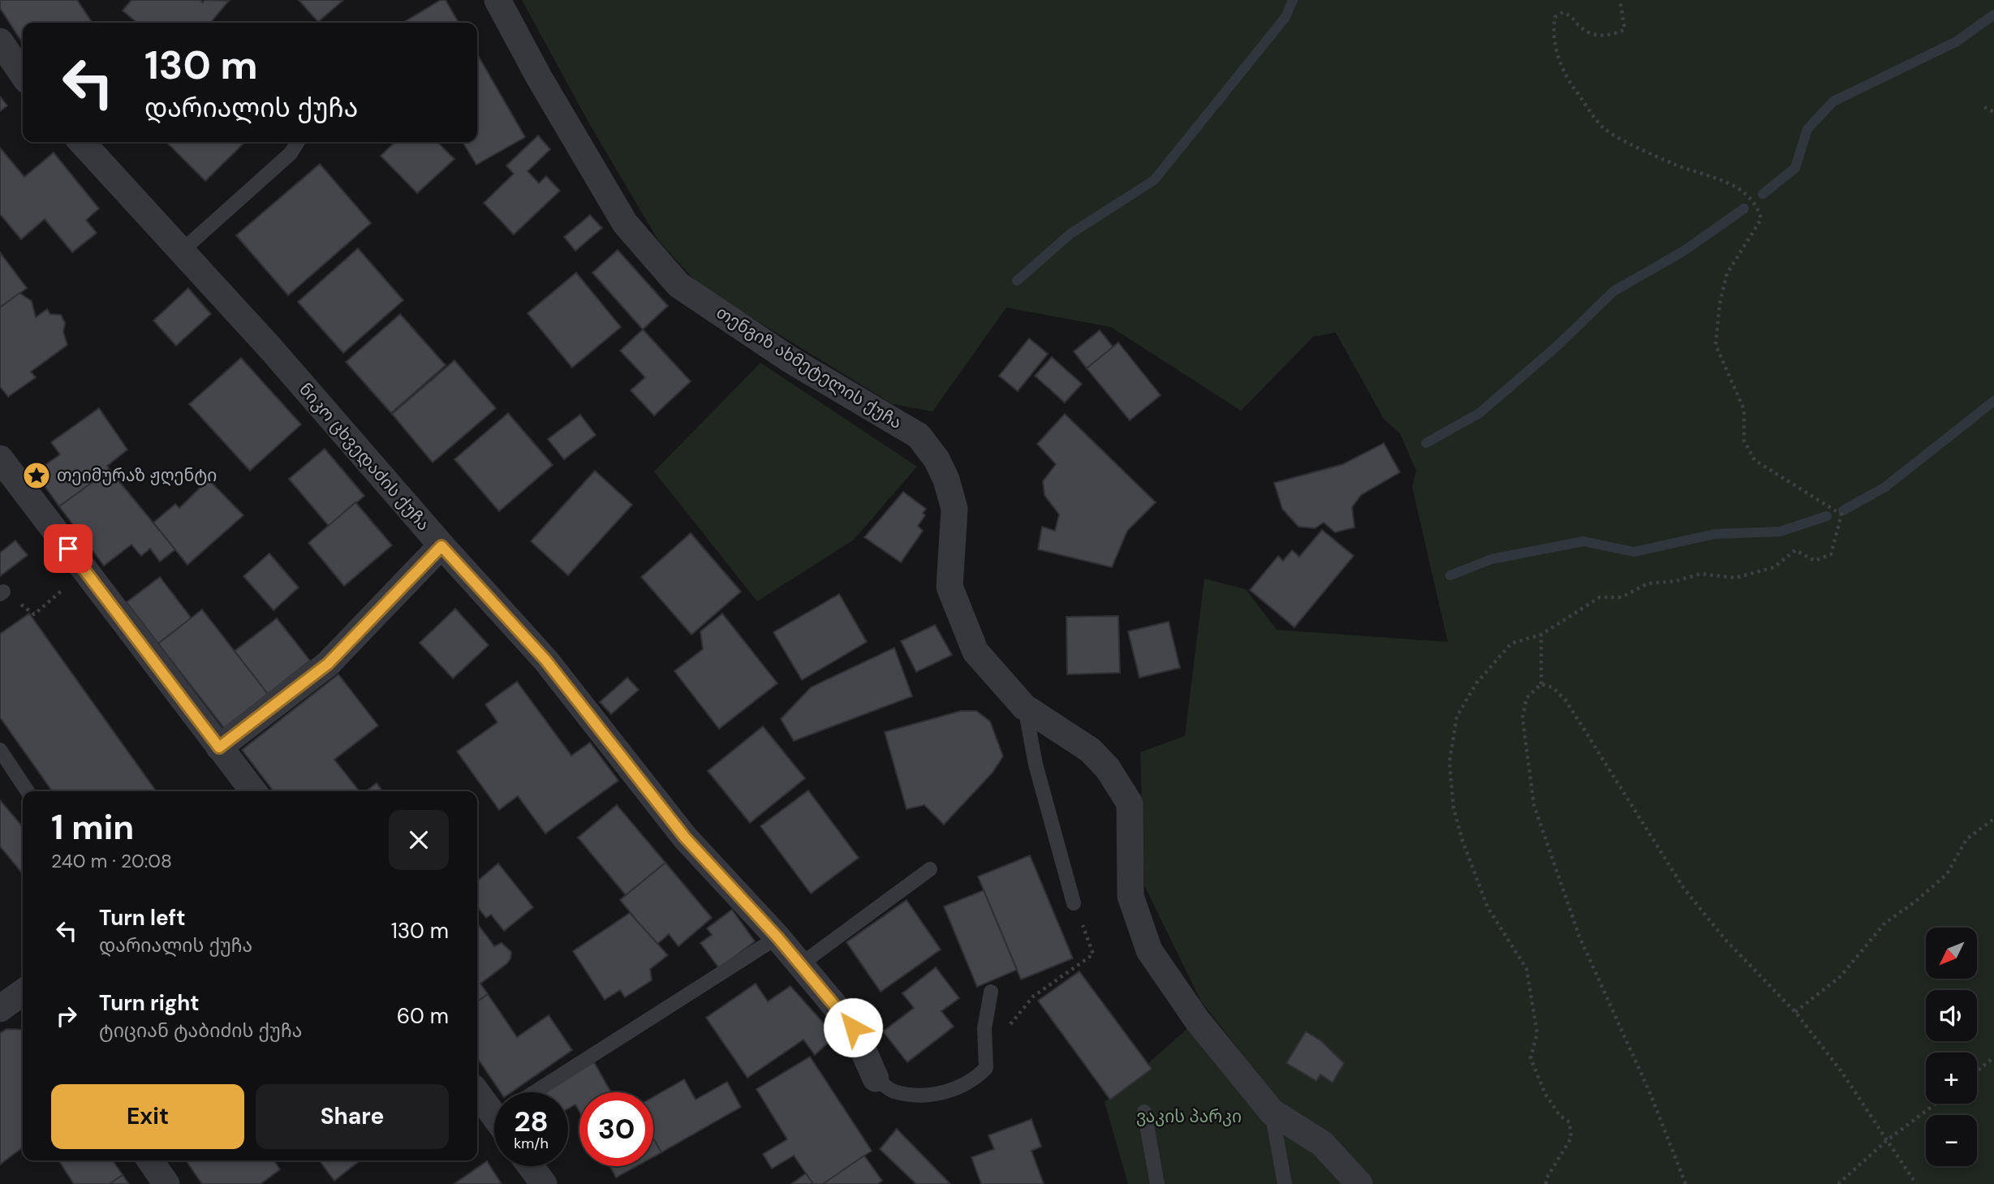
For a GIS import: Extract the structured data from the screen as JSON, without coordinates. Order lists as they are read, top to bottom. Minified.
{"streets":{"street":["თენგიზ ახმეტელის ქუჩა","ნიკო ცხვედაძის ქუჩა"]},"parks":["ვაკის პარკი"],"places":{"place":["თეიმურაზ ჟღენტი"]},"north":"bottom left","page":{"turn":["130 m","დარიალის ქუჩა"],"heading":["1 min","240 m · 20:08"],"list":[{"name":"Turn left","note":"დარიალის ქუჩა","value":"130 m"},{"name":"Turn right","note":"ტიციან ტაბიძის ქუჩა","value":"60 m"}],"map_buttons":["+","−"],"buttons":["Exit","Share"],"speed":"28 km/h","limit":"30"}}
